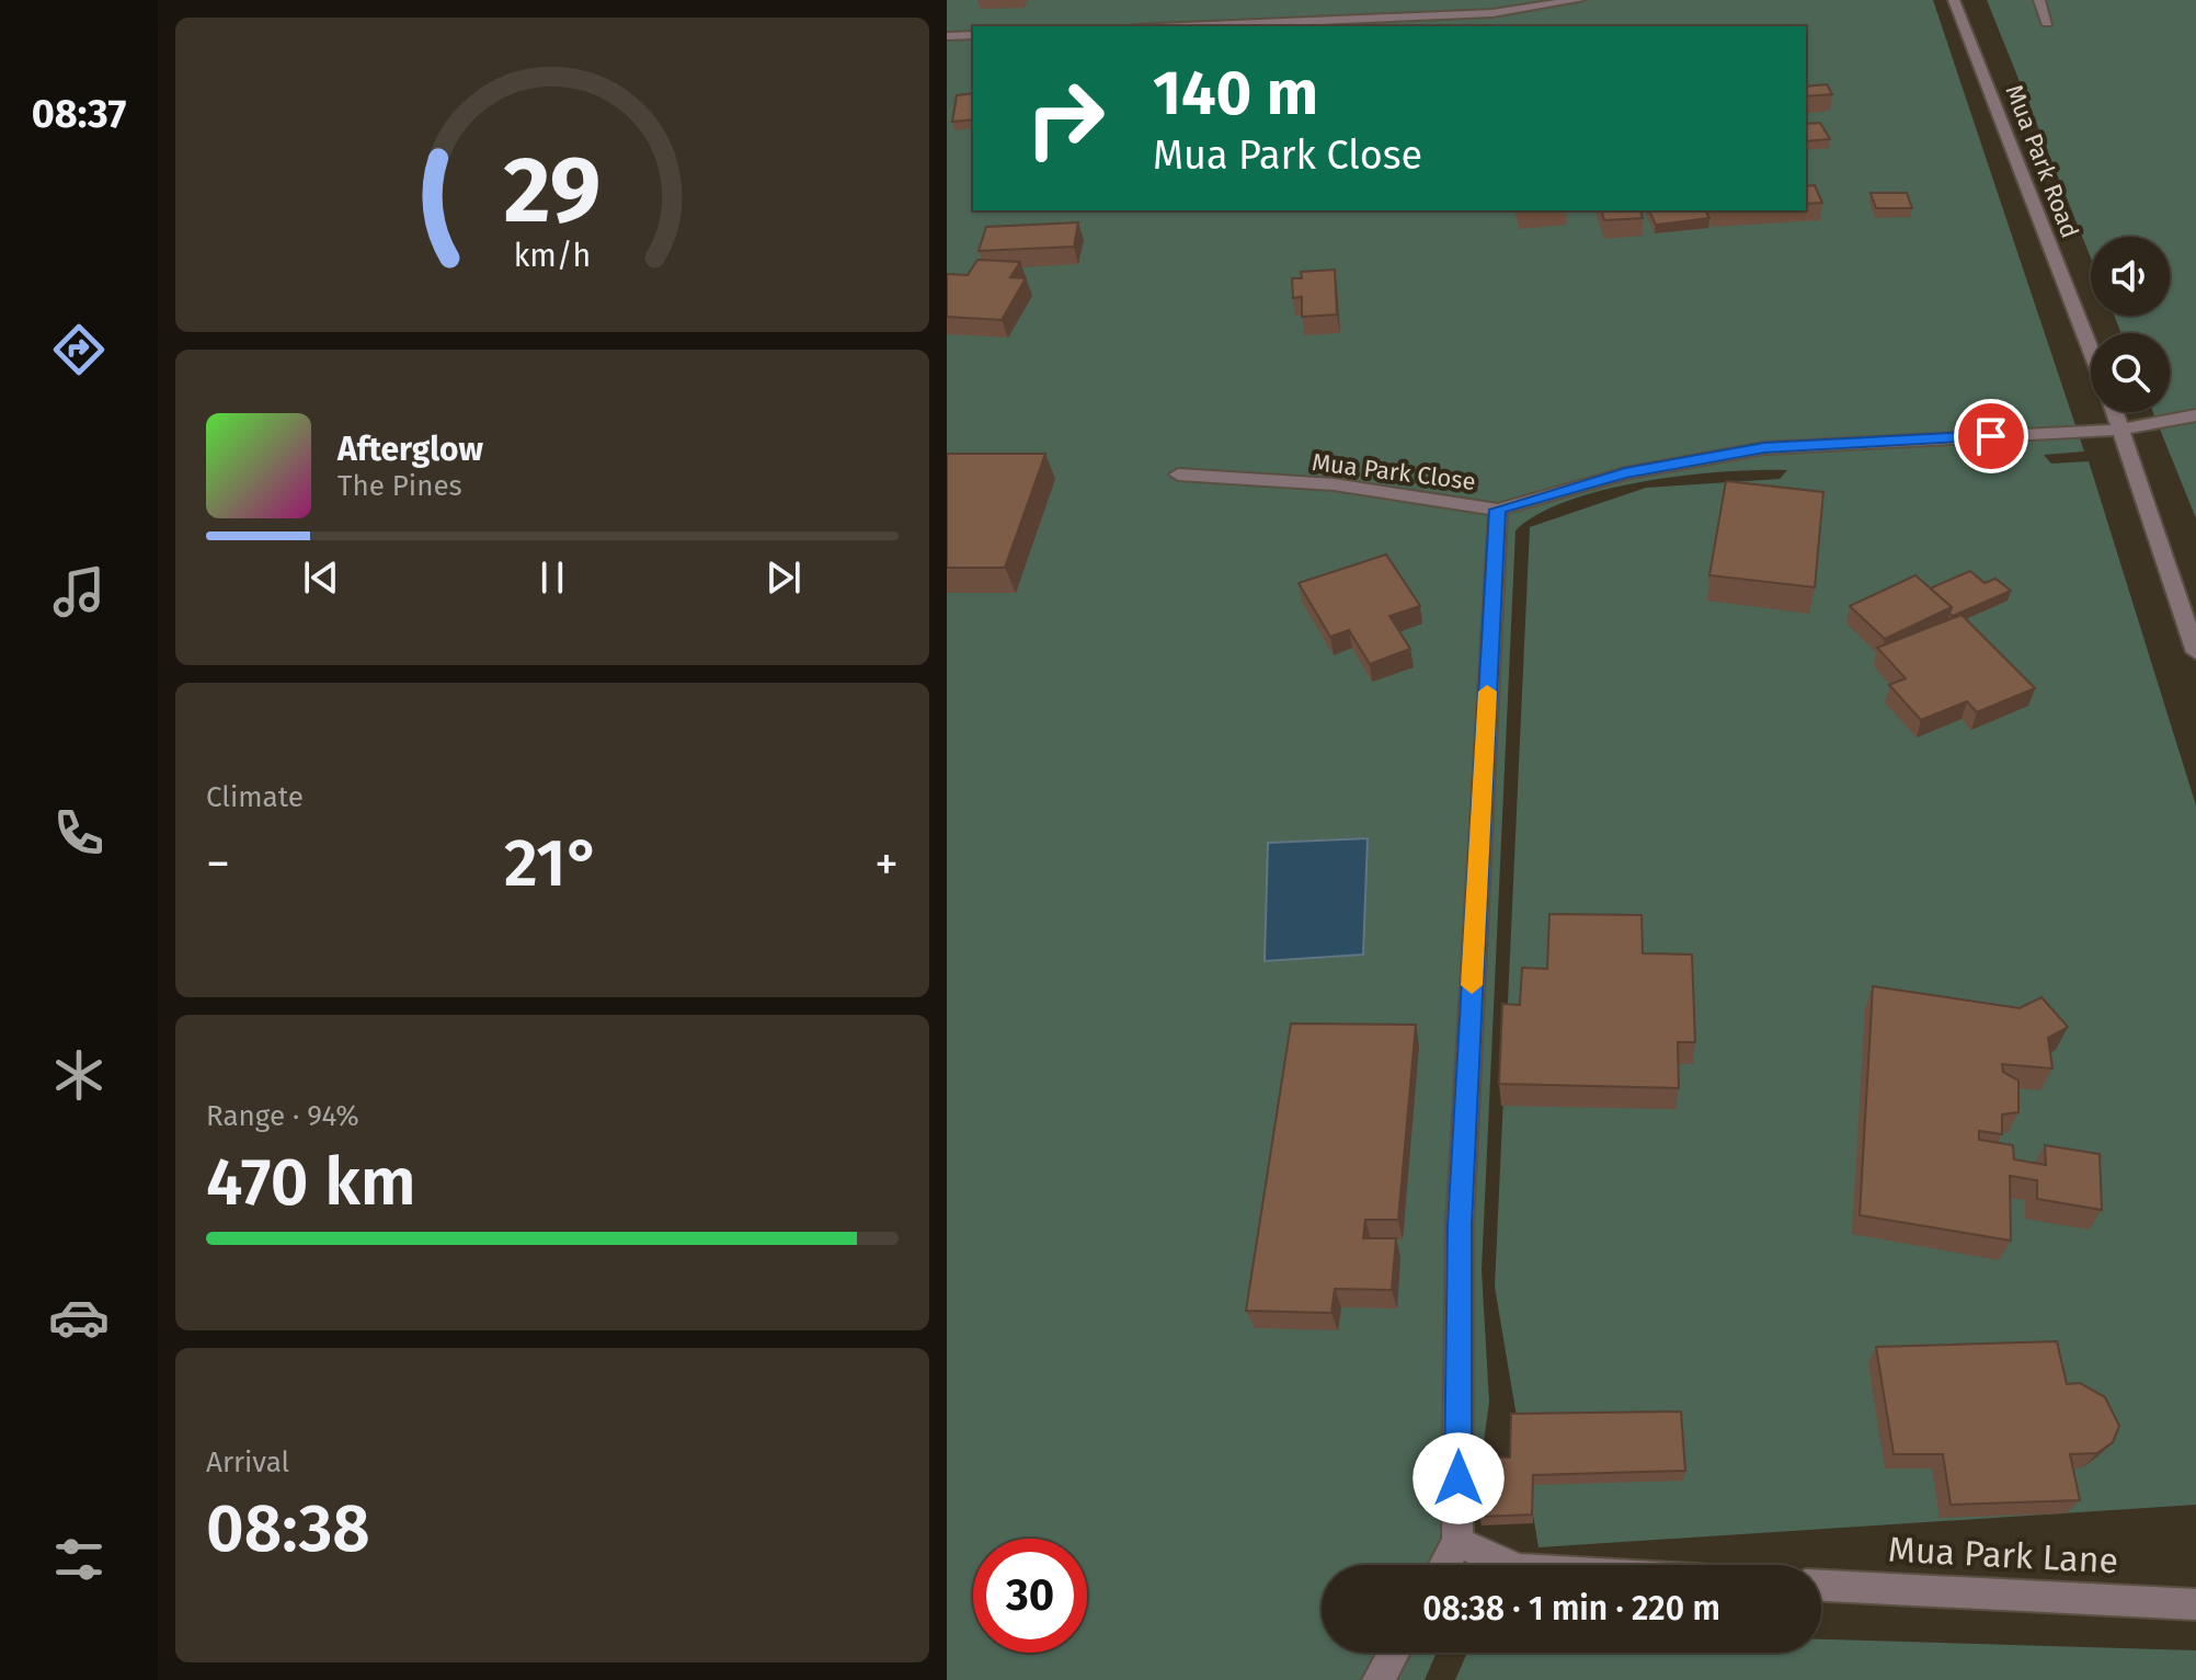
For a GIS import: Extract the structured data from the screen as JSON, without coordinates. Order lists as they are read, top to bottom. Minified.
{"streets":{"street":["Mua Park Road","Mua Park Close","Mua Park Lane"]},"page":{"tabs":"08:37","turn":["140 m","Mua Park Close"],"song":["Afterglow","The Pines"],"tile":["Climate",["Range · 94%","470 km"],["Arrival","08:38"]],"heat":["−","21°","+"],"limit":"30","trip":"08:38 · 1 min · 220 m","gauge":["29","km/h"]}}
